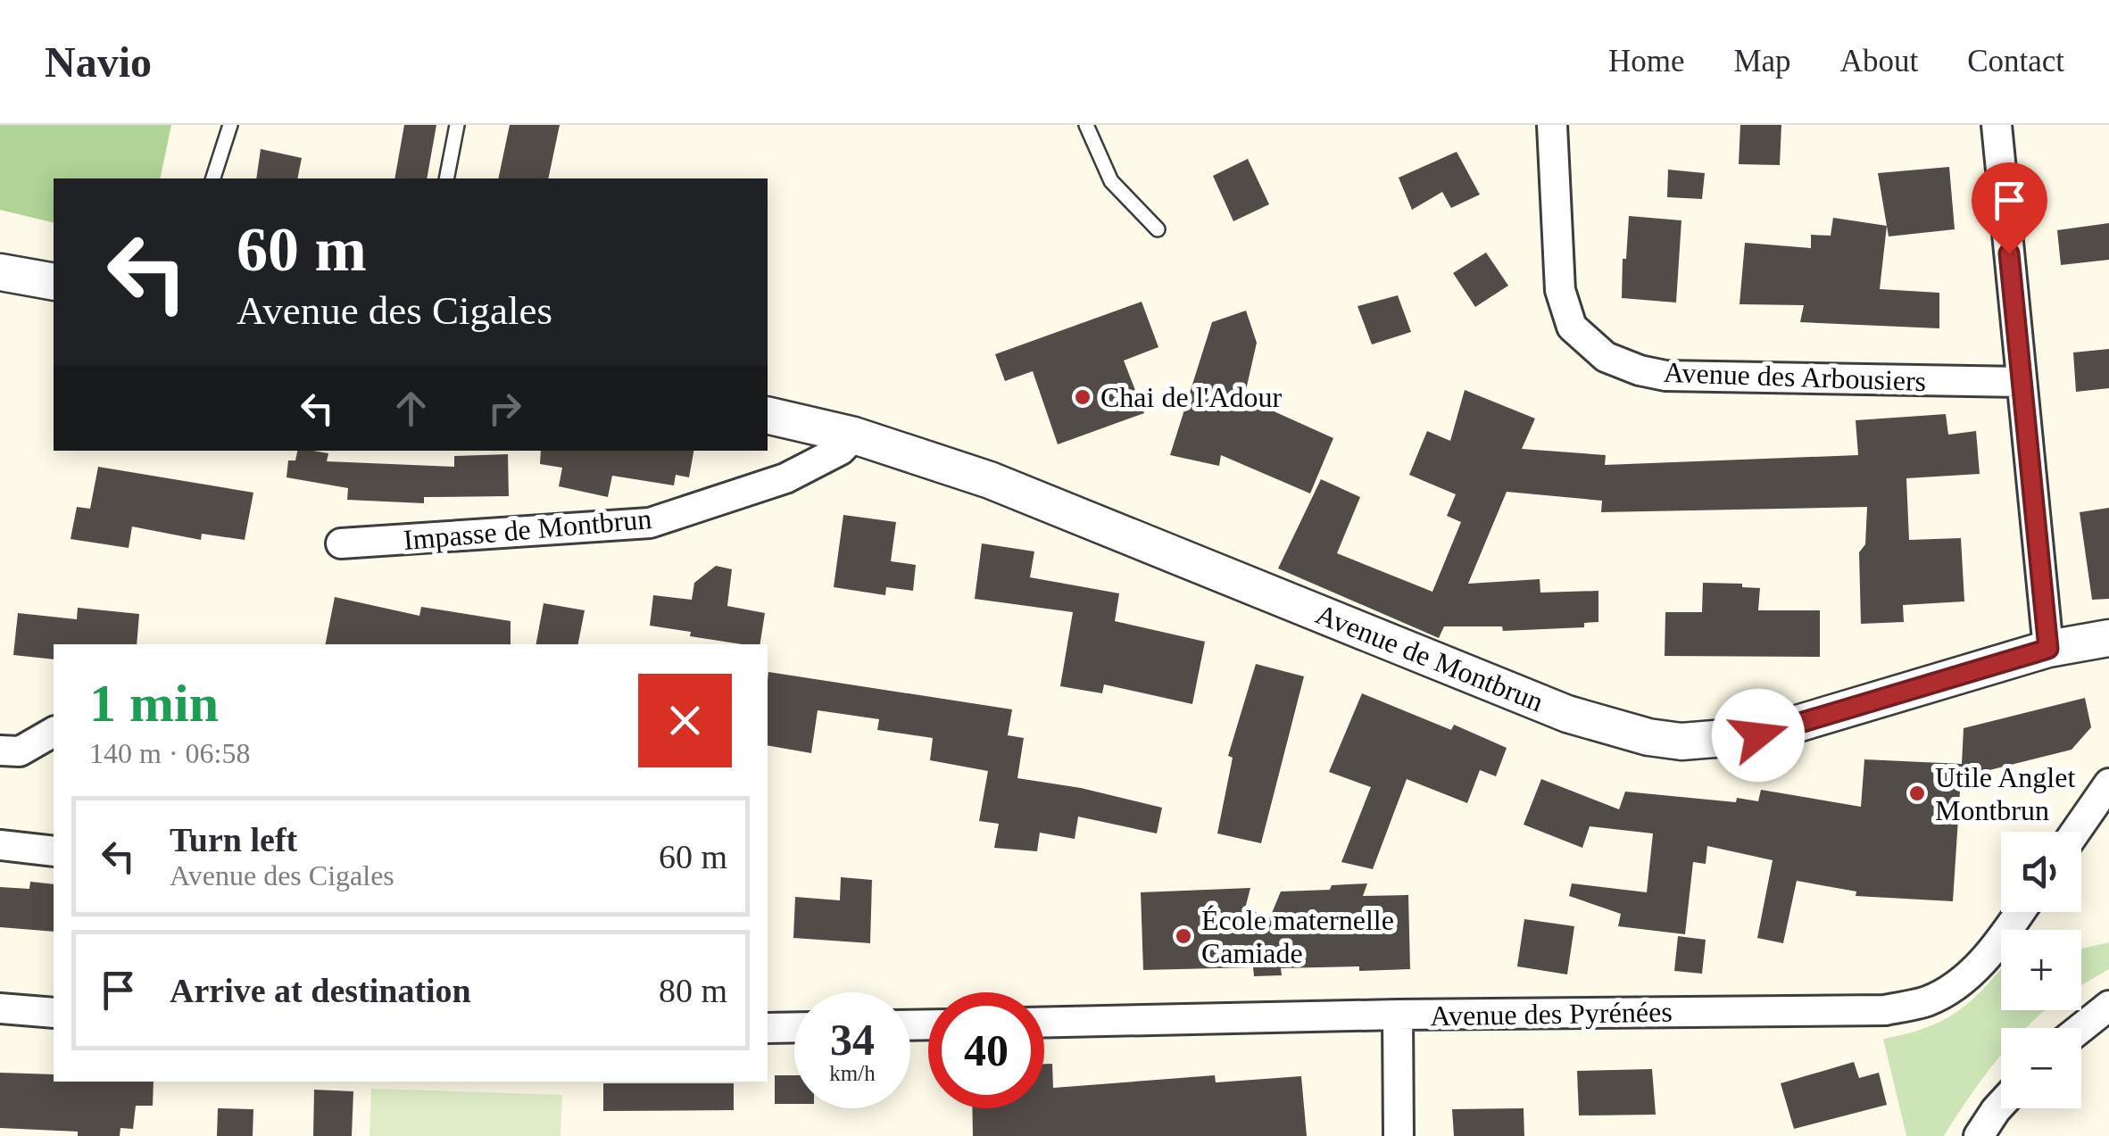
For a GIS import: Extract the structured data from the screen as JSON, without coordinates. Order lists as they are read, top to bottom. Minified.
{"streets":{"street":["Avenue des Arbousiers","Impasse de Montbrun","Avenue de Montbrun","Avenue des Pyrénées"]},"crossings":[["Impasse de Montbrun","Avenue de Montbrun"]],"places":["Chai de l'Adour","Utile Anglet Montbrun","École maternelle Camiade"],"page":{"header":"Navio","nav":["Home","Map","About","Contact"],"turn":["60 m","Avenue des Cigales"],"heading":["1 min","140 m · 06:58"],"list":[{"name":"Turn left","note":"Avenue des Cigales","value":"60 m"},{"name":"Arrive at destination","value":"80 m"}],"map_buttons":["+","−"],"speed":"34 km/h","limit":"40"}}
